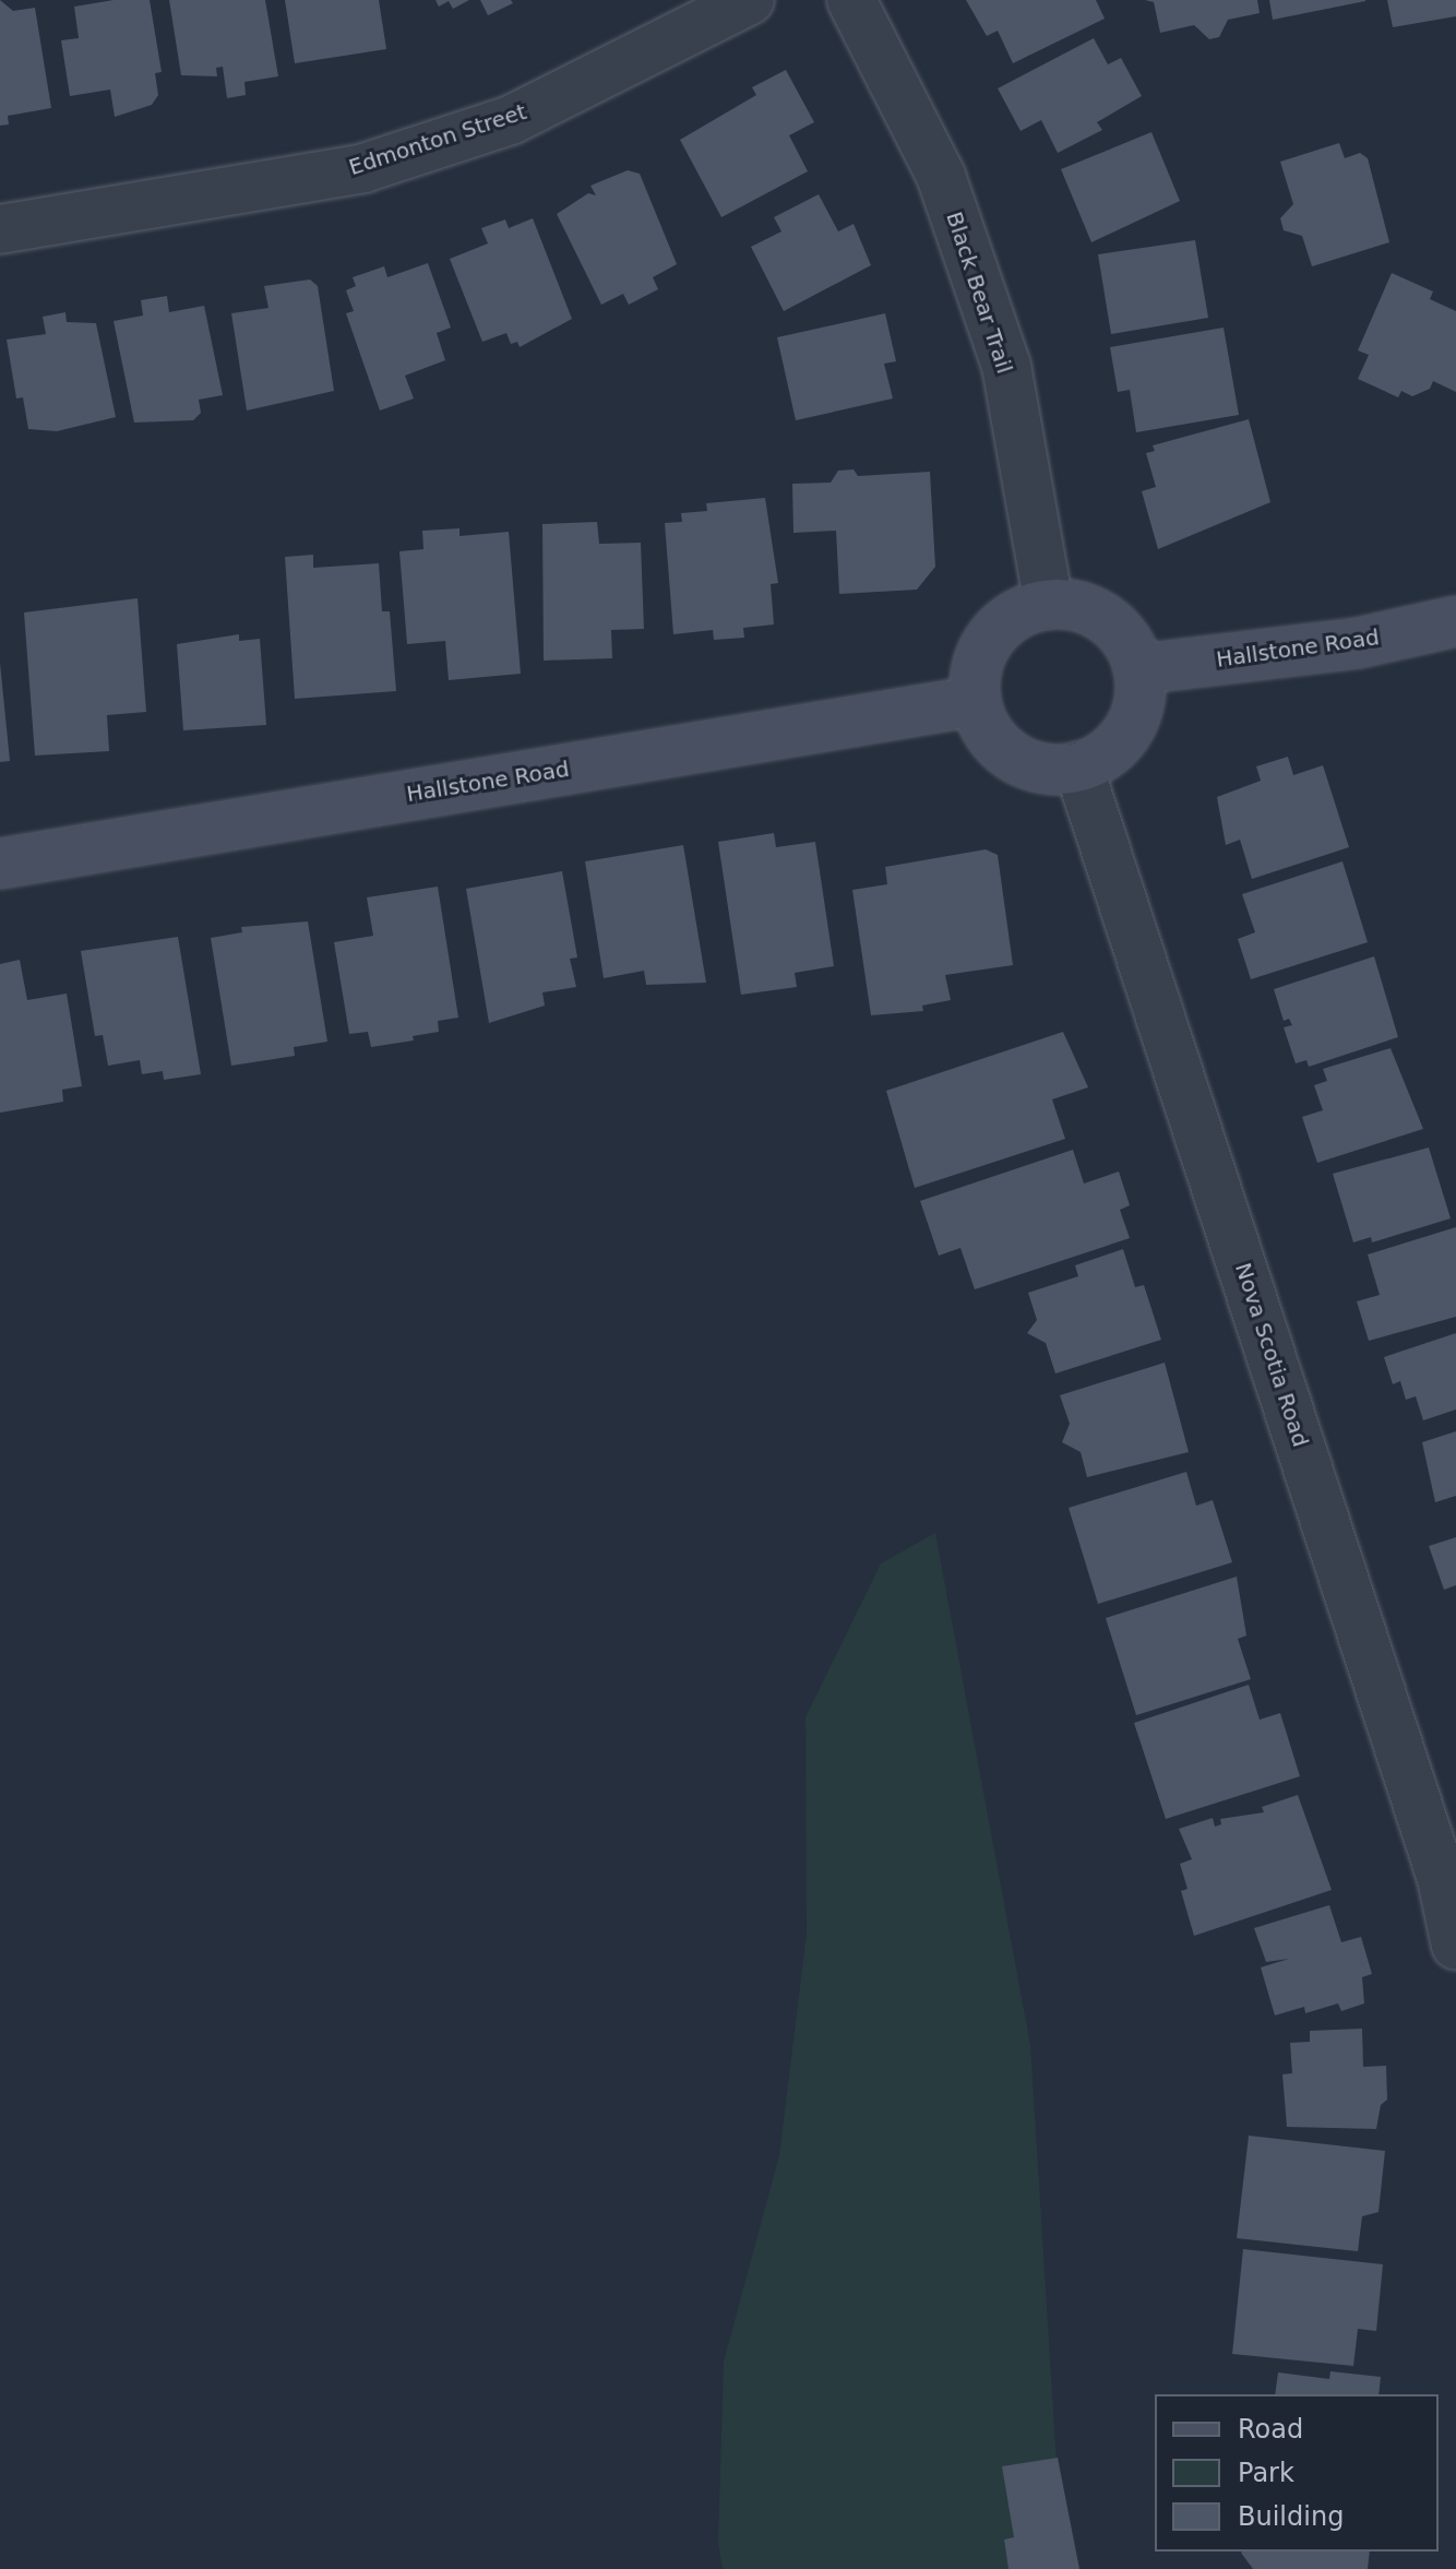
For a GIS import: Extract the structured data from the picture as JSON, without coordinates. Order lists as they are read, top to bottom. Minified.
{"streets":{"street":["Edmonton Street","Black Bear Trail","Hallstone Road","Nova Scotia Road"]},"crossings":[["Black Bear Trail","Hallstone Road"],["Black Bear Trail","Nova Scotia Road"],["Hallstone Road","Nova Scotia Road"]],"legend":["Road","Park","Building"]}
